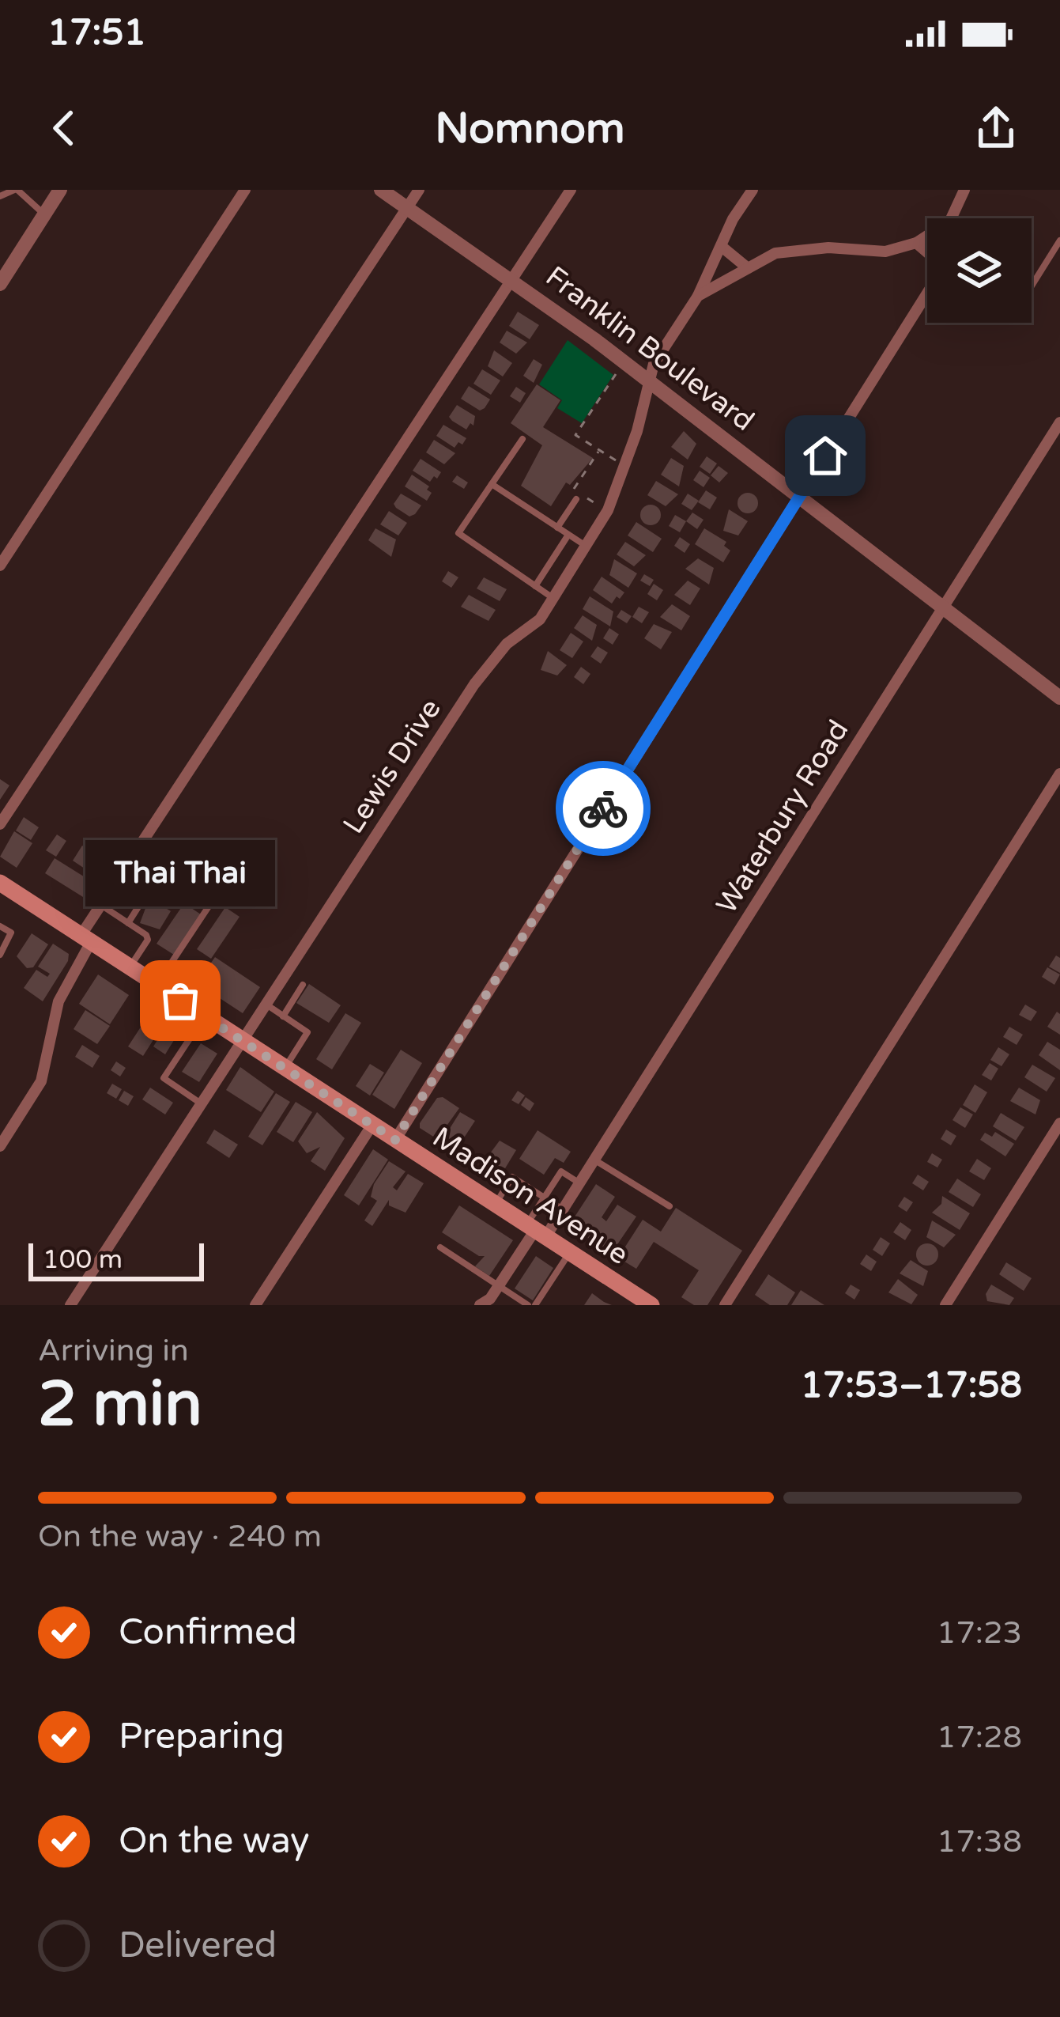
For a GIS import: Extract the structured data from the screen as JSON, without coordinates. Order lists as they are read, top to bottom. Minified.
{"streets":{"main road":["Madison Avenue"],"street":["Franklin Boulevard","Lewis Drive","Waterbury Road"]},"crossings":[["Franklin Boulevard","Lewis Drive"],["Franklin Boulevard","Waterbury Road"],["Lewis Drive","Madison Avenue"],["Waterbury Road","Madison Avenue"]],"places":["Thai Thai"],"scale_bar":"100 m","page":{"status":"17:51","header":"Nomnom","bubble":"Thai Thai","scale":"100 m","heading":["2 min","Arriving in","17:53–17:58"],"bar":"On the way · 240 m","list":[["Confirmed","17:23"],["Preparing","17:28"],["On the way","17:38"],"Delivered"]}}
